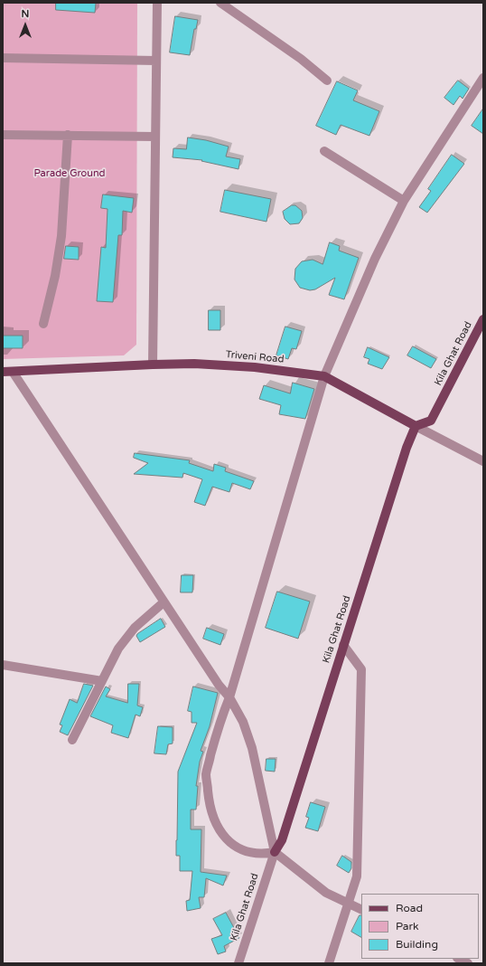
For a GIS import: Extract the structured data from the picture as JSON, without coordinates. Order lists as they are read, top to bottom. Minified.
{"streets":{"main road":["Kila Ghat Road","Triveni Road"]},"crossings":[["Kila Ghat Road","Triveni Road"]],"parks":["Parade Ground"],"legend":["Road","Park","Building"],"north":"top"}
